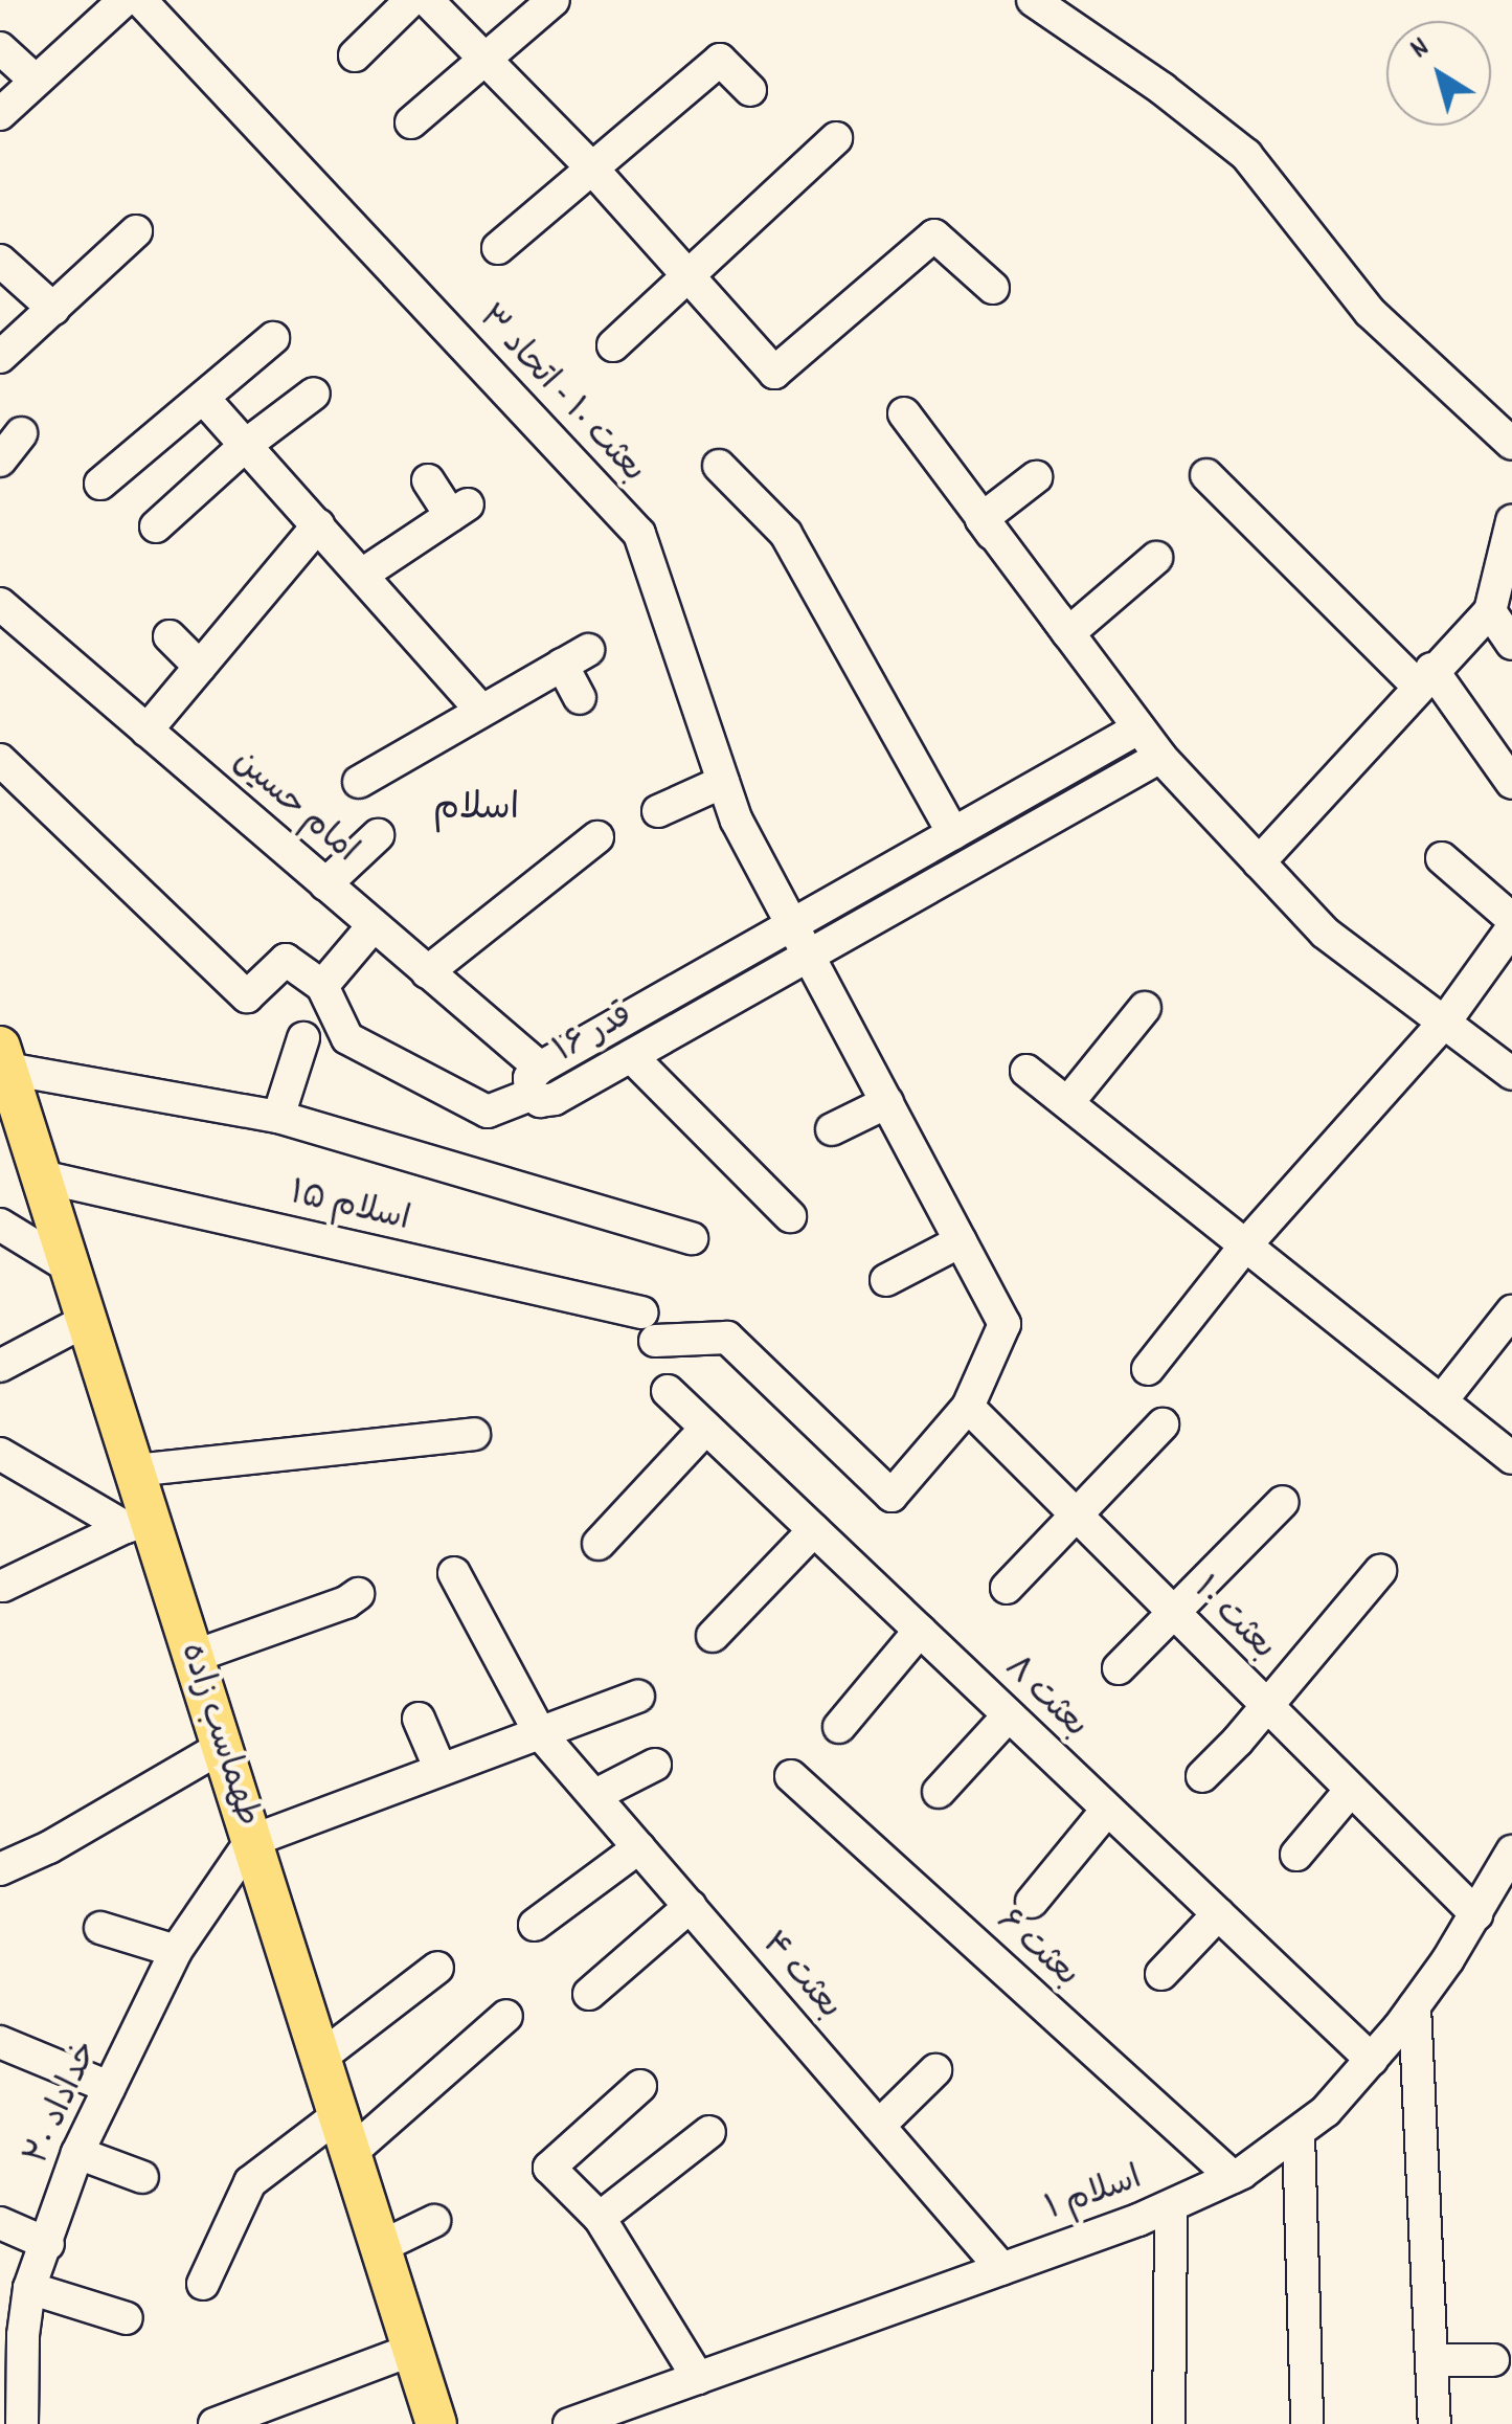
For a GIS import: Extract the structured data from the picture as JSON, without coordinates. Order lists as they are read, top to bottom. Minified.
{"streets":{"main road":["طهماسب زاده"],"street":["بعثت ۱۰ - اتحاد ۳","امام حسین","قدر ۱۶","اسلام ۱۵","بعثت ۱۰","بعثت ۸","بعثت ۶","بعثت ۴","خداداد ۲۰","اسلام ۱"]},"crossings":[["بعثت ۱۰ - اتحاد ۳","قدر ۱۶"],["بعثت ۱۰ - اتحاد ۳","اسلام ۱۵"],["بعثت ۱۰ - اتحاد ۳","بعثت ۱۰"],["امام حسین","قدر ۱۶"],["اسلام ۱۵","بعثت ۱۰"],["اسلام ۱۵","طهماسب زاده"],["بعثت ۱۰","اسلام ۱"],["بعثت ۸","اسلام ۱"],["طهماسب زاده","خداداد ۲۰"],["بعثت ۶","اسلام ۱"],["بعثت ۴","اسلام ۱"]],"districts":["اسلام"],"north":"top left"}
